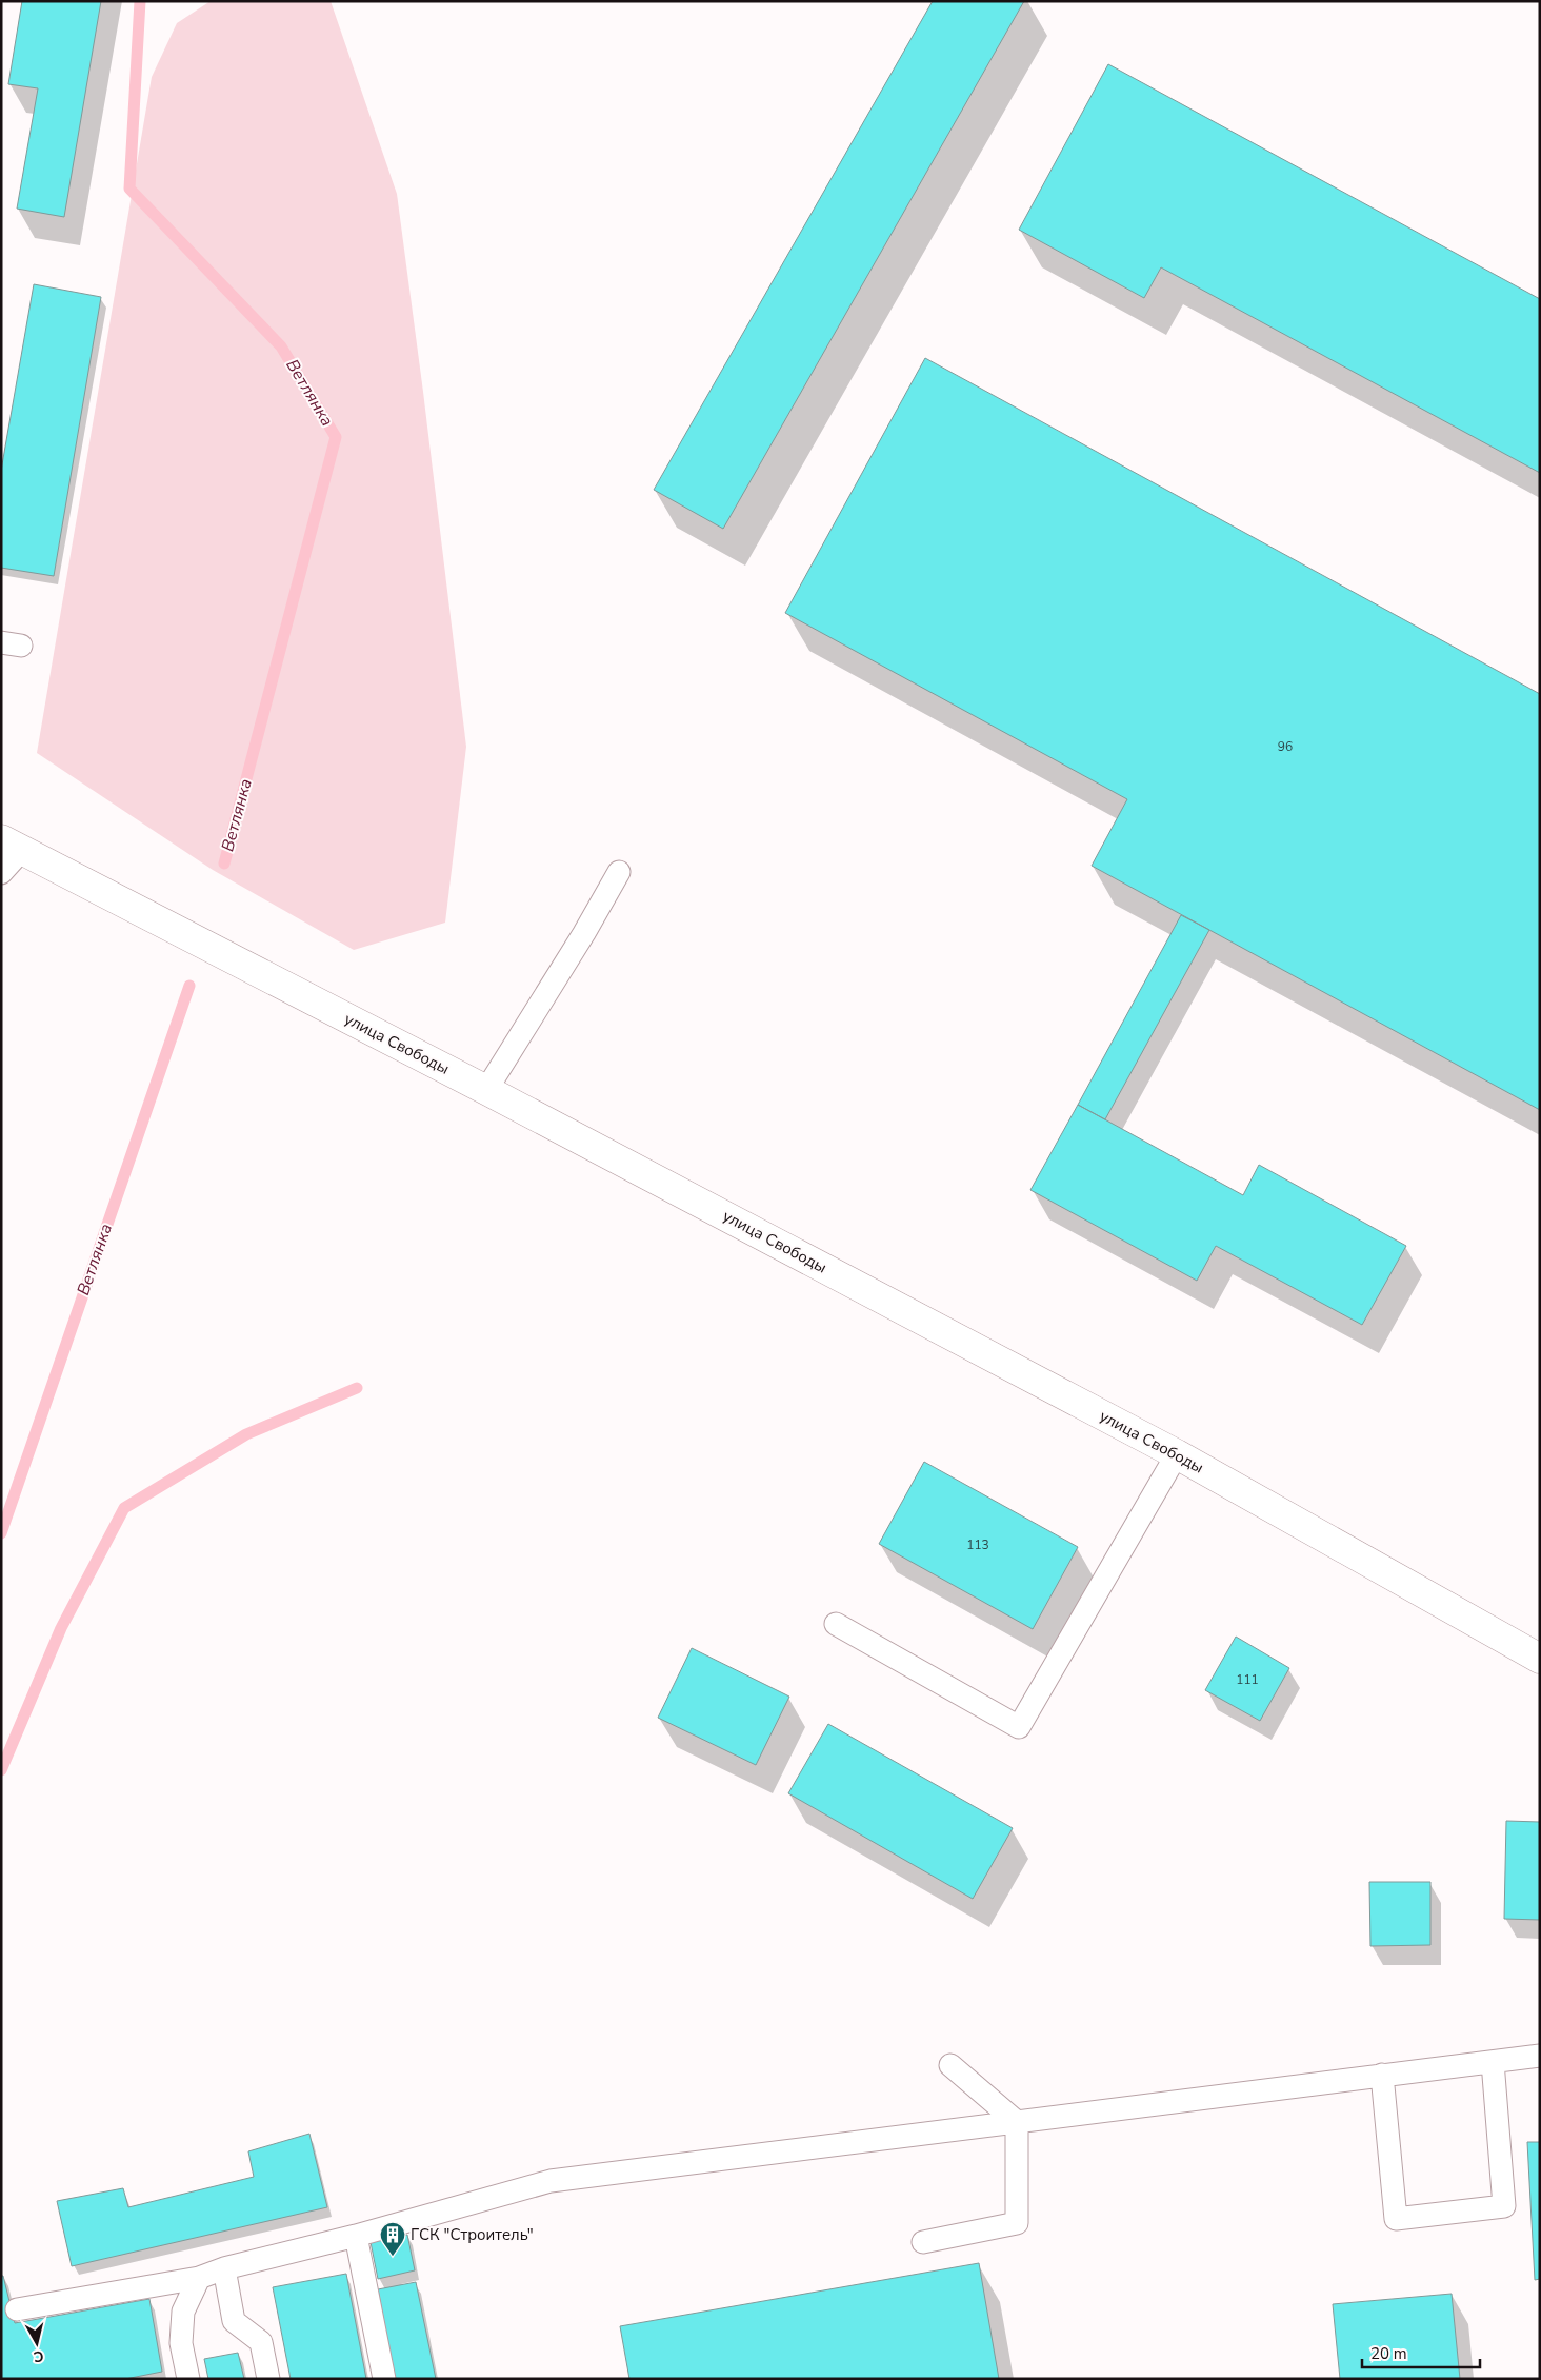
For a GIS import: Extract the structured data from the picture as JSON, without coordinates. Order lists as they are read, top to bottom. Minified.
{"streets":{"main road":["улица Свободы"]},"water":["Ветлянка"],"places":{"building":["ГСК \"Строитель\""]},"house_numbers":["96","113","111"],"scale_bar":"20 m","north":"bottom"}
